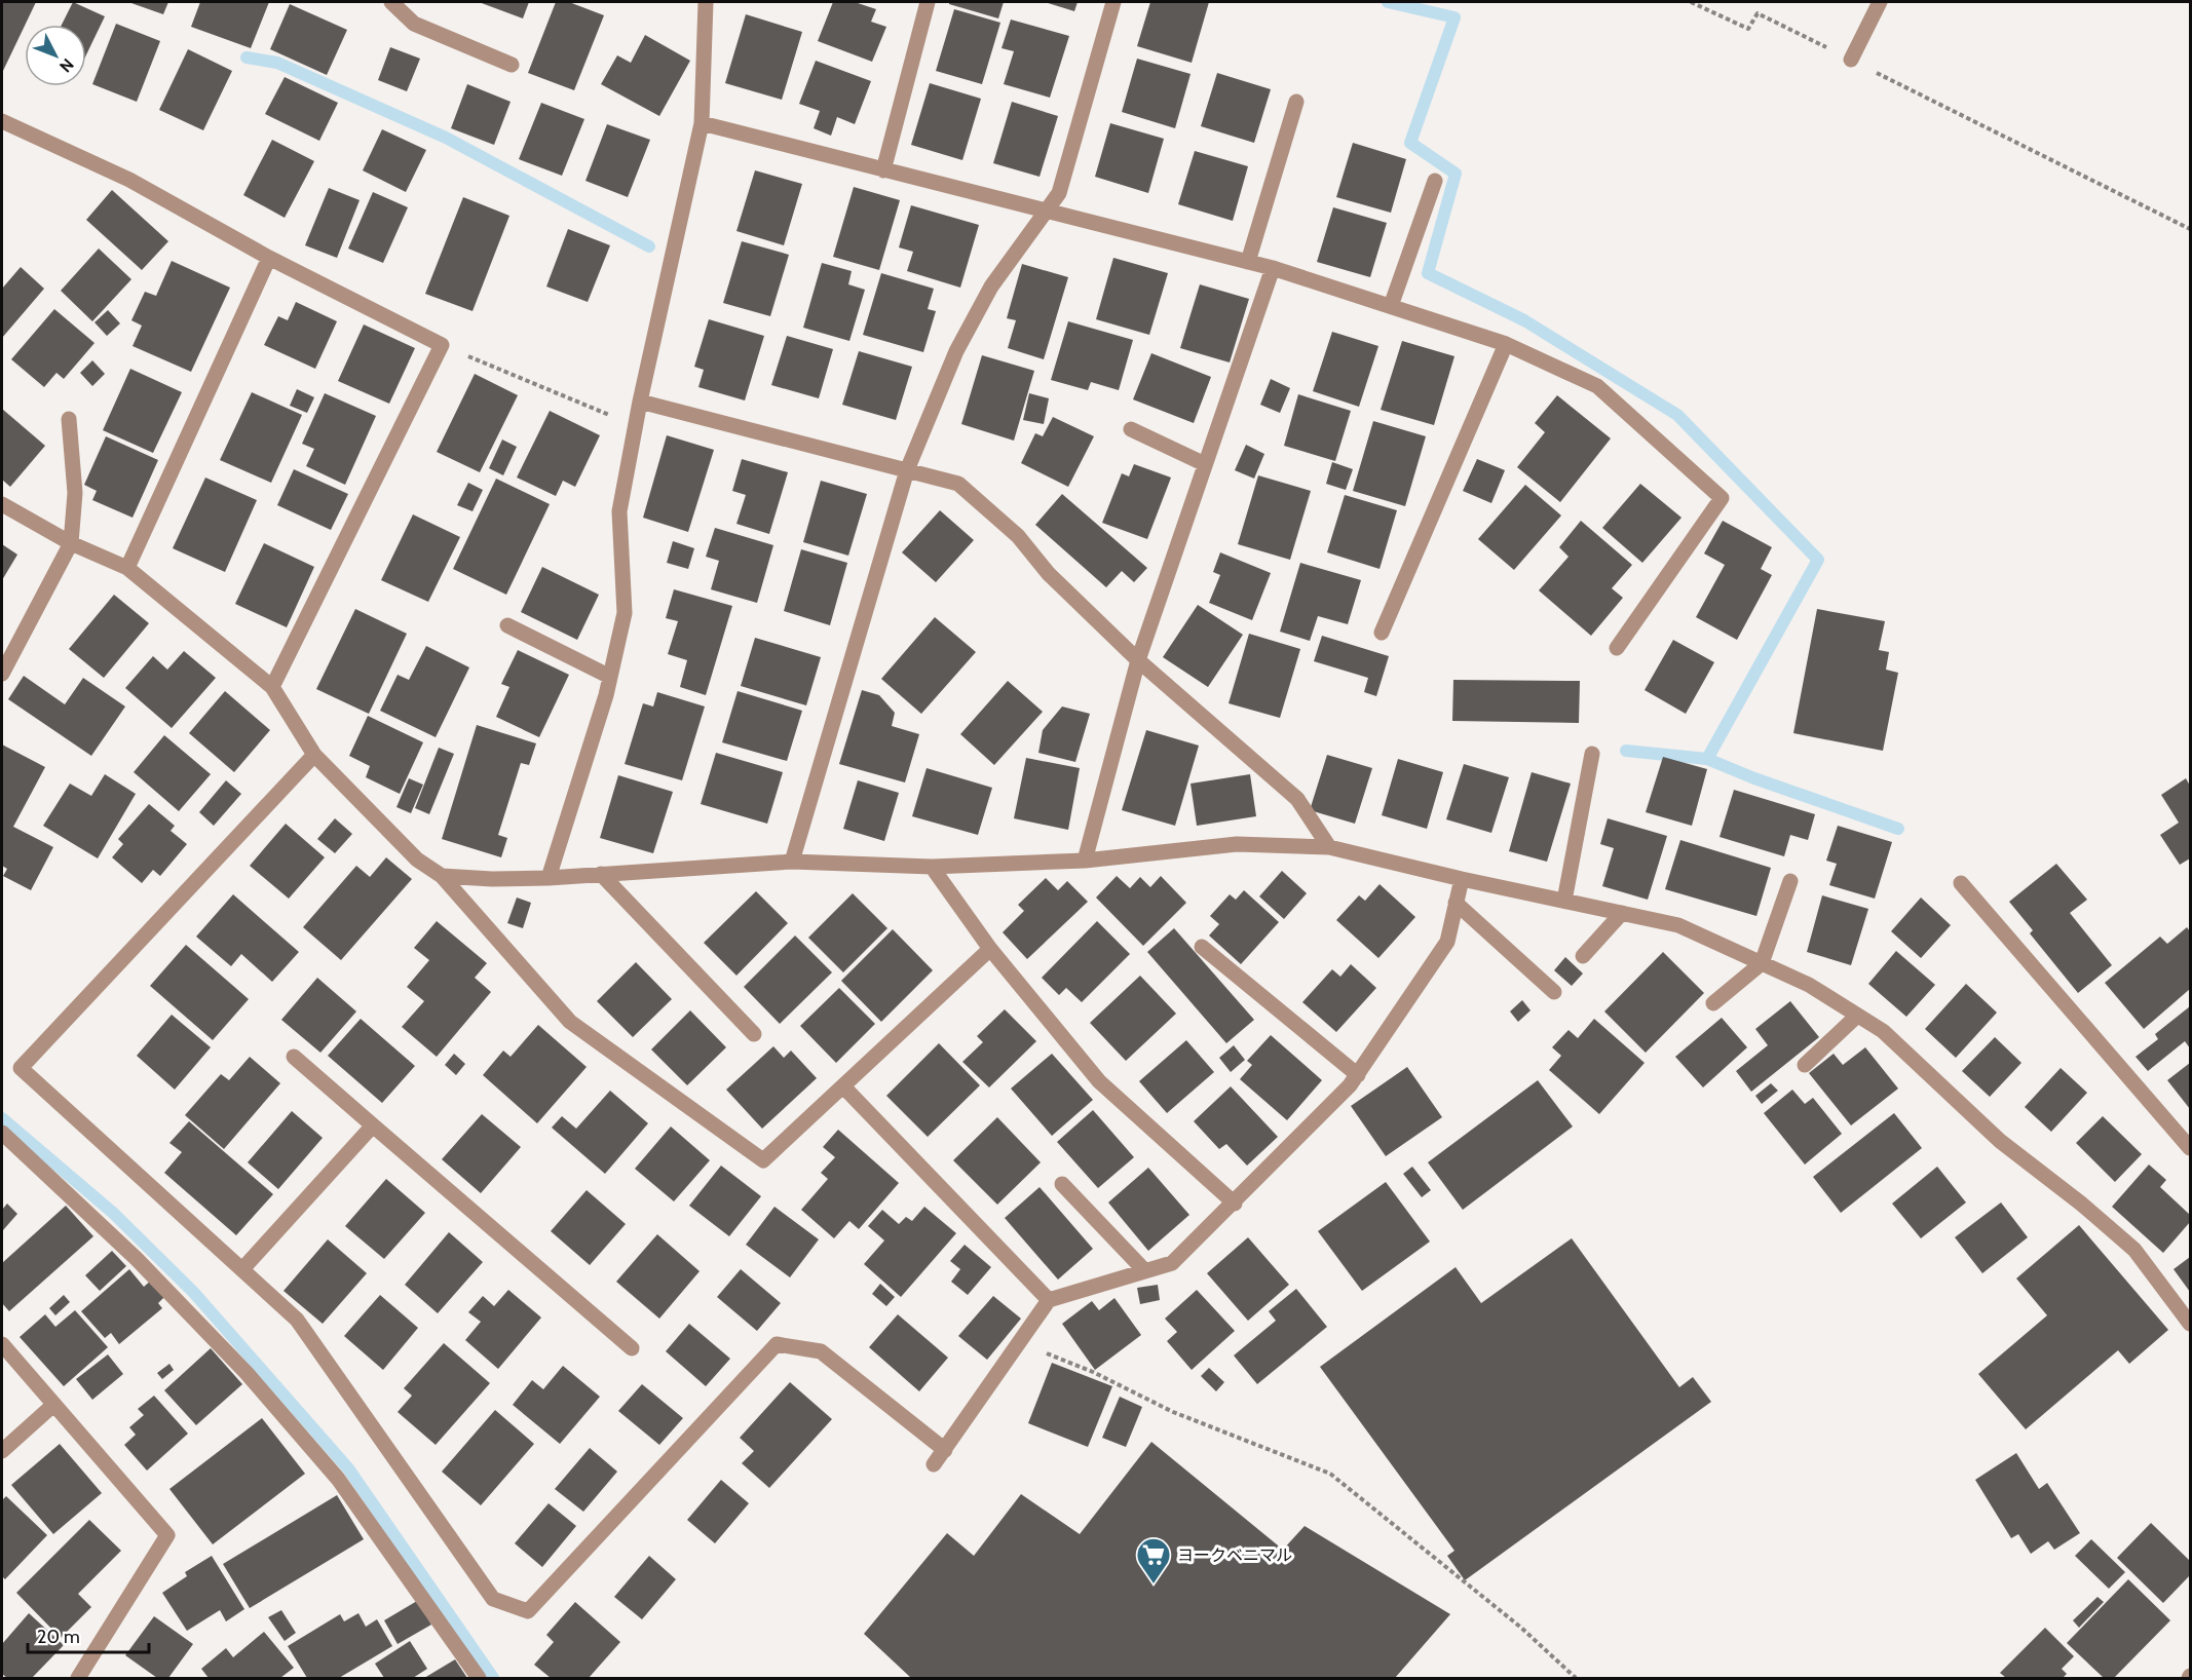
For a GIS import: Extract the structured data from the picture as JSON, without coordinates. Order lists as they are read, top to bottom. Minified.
{"places":{"supermarket":["ヨークベニマル"]},"scale_bar":"20 m","north":"bottom right"}
